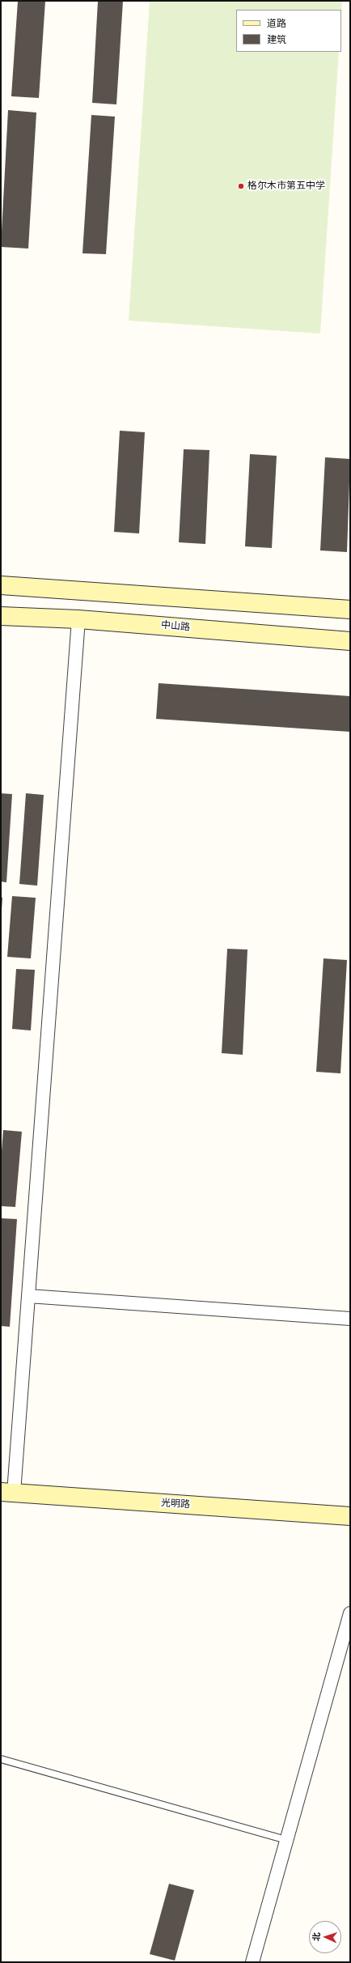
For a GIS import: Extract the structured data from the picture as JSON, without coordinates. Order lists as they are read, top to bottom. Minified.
{"streets":{"main road":["中山路","光明路"]},"places":["格尔木市第五中学"],"legend":["道路","建筑"],"north":"left"}
